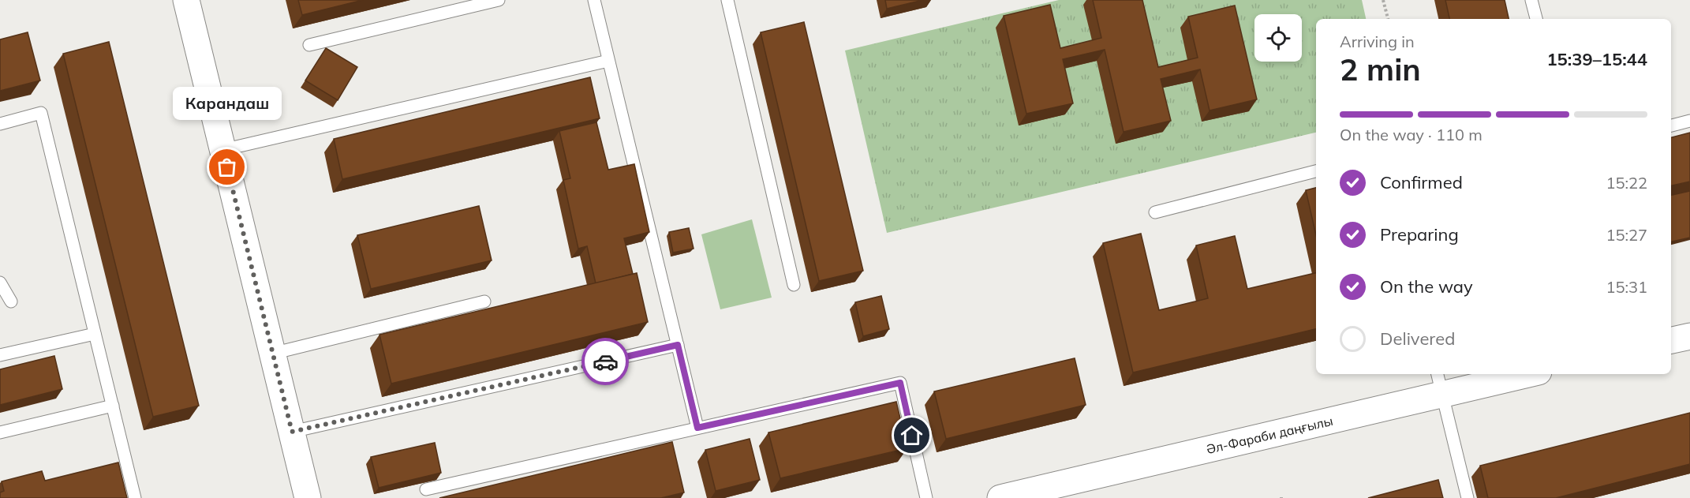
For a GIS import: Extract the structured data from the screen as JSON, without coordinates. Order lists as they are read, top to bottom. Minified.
{"streets":{"main road":["Әл-Фараби даңғылы"]},"places":["Карандаш"],"page":{"heading":["2 min","Arriving in","15:39–15:44"],"bubble":"Карандаш","bar":"On the way · 110 m","list":[["Confirmed","15:22"],["Preparing","15:27"],["On the way","15:31"],"Delivered"]}}
